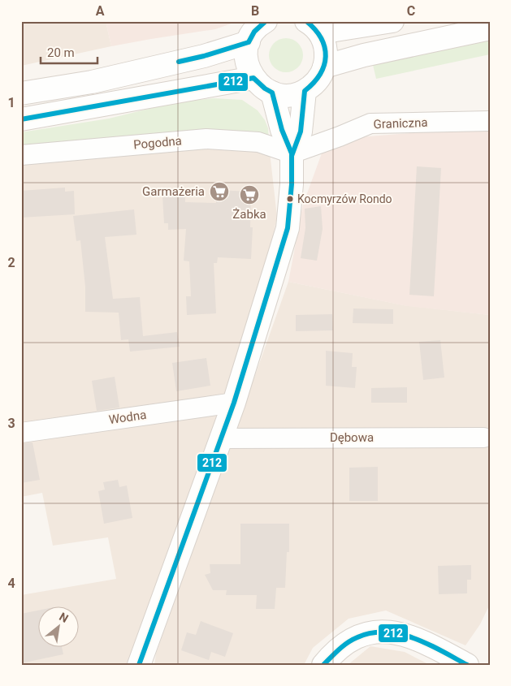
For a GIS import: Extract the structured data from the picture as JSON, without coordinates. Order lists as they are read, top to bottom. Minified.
{"streets":{"street":["Graniczna","Pogodna","Wodna","Dębowa"]},"crossings":[["Graniczna","Pogodna"]],"places":{"supermarket":["Garmażeria","Żabka"],"other":["Kocmyrzów Rondo"]},"lines":["transit line 212"],"scale_bar":"20 m","north":"top right","grid":{"columns":["A","B","C"],"rows":["1","2","3","4"]}}
